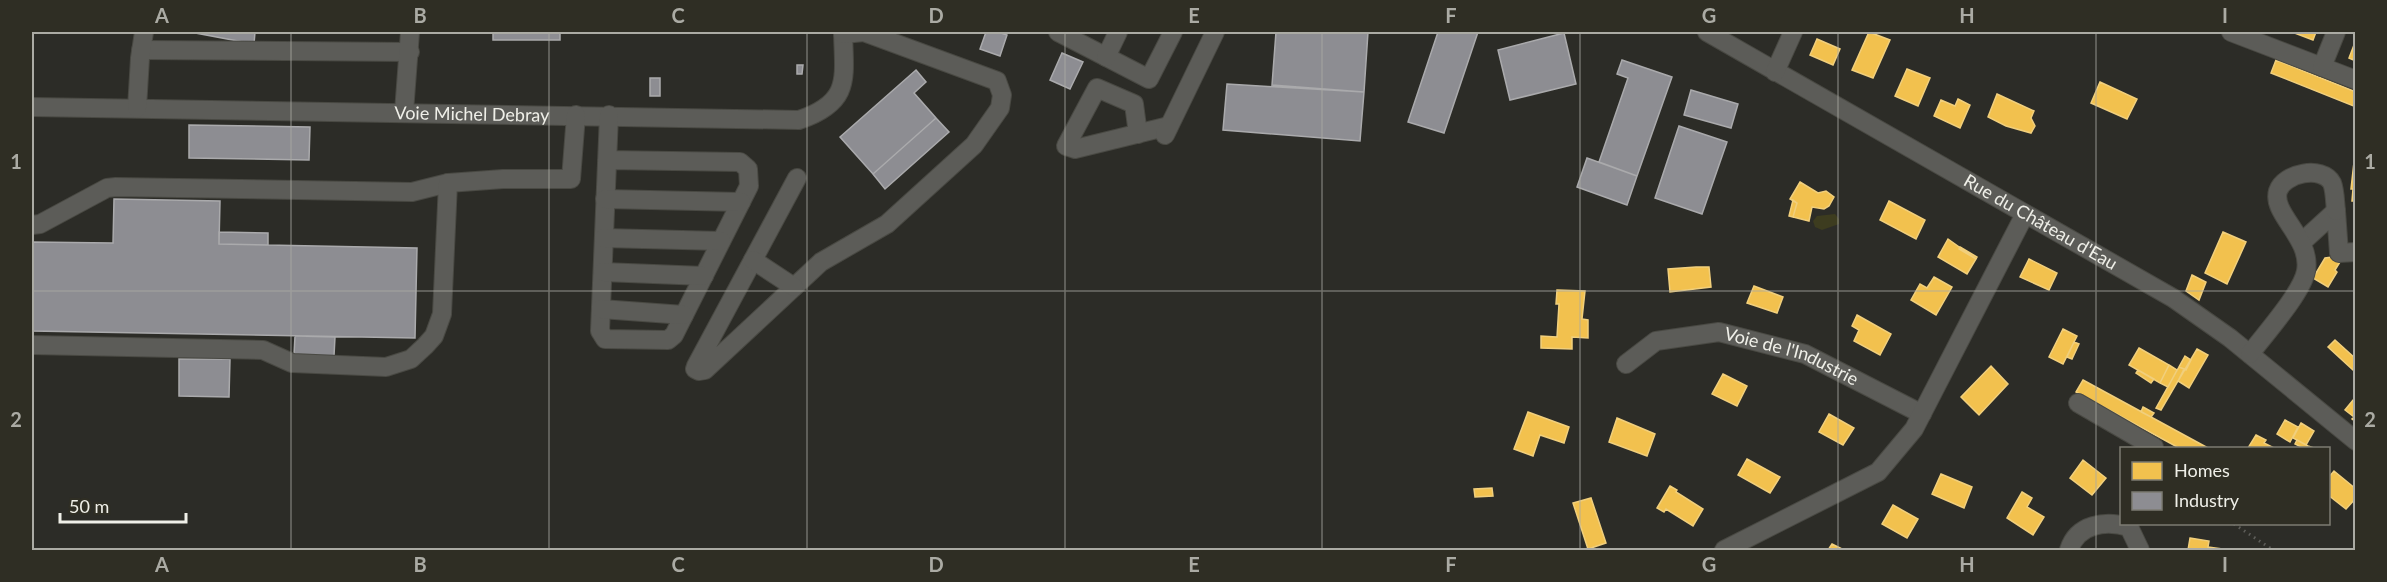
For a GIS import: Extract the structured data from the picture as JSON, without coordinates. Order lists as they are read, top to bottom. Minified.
{"streets":{"street":["Voie Michel Debray","Rue du Château d'Eau","Voie de l'Industrie"]},"legend":["Homes","Industry"],"scale_bar":"50 m","grid":{"columns":["A","B","C","D","E","F","G","H","I"],"rows":["1","2"]}}
